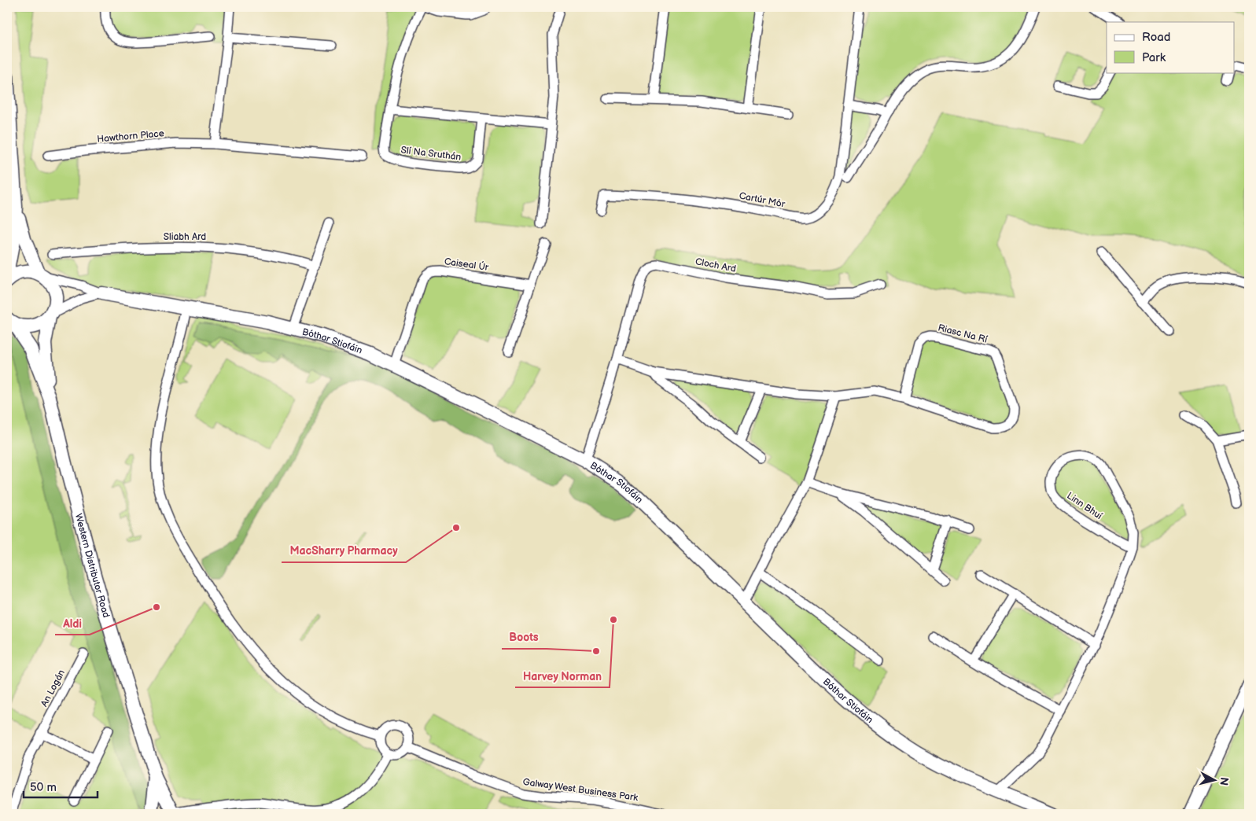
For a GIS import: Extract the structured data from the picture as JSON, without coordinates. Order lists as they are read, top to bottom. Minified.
{"streets":{"street":["Hawthorn Place","Slí Na Sruthán","Cartúr Mór","Sliabh Ard","Caiseal Úr","Cloch Ard","Riasc Na Rí","Bóthar Stiofáin","Linn Bhuí","Western Distributor Road","An Logán","Galway West Business Park"]},"crossings":[["Caiseal Úr","Bóthar Stiofáin"],["Cloch Ard","Bóthar Stiofáin"],["Bóthar Stiofáin","Linn Bhuí"],["Bóthar Stiofáin","Western Distributor Road"]],"places":["MacSharry Pharmacy","Aldi","Harvey Norman","Boots"],"legend":["Road","Park"],"scale_bar":"50 m","north":"right"}
